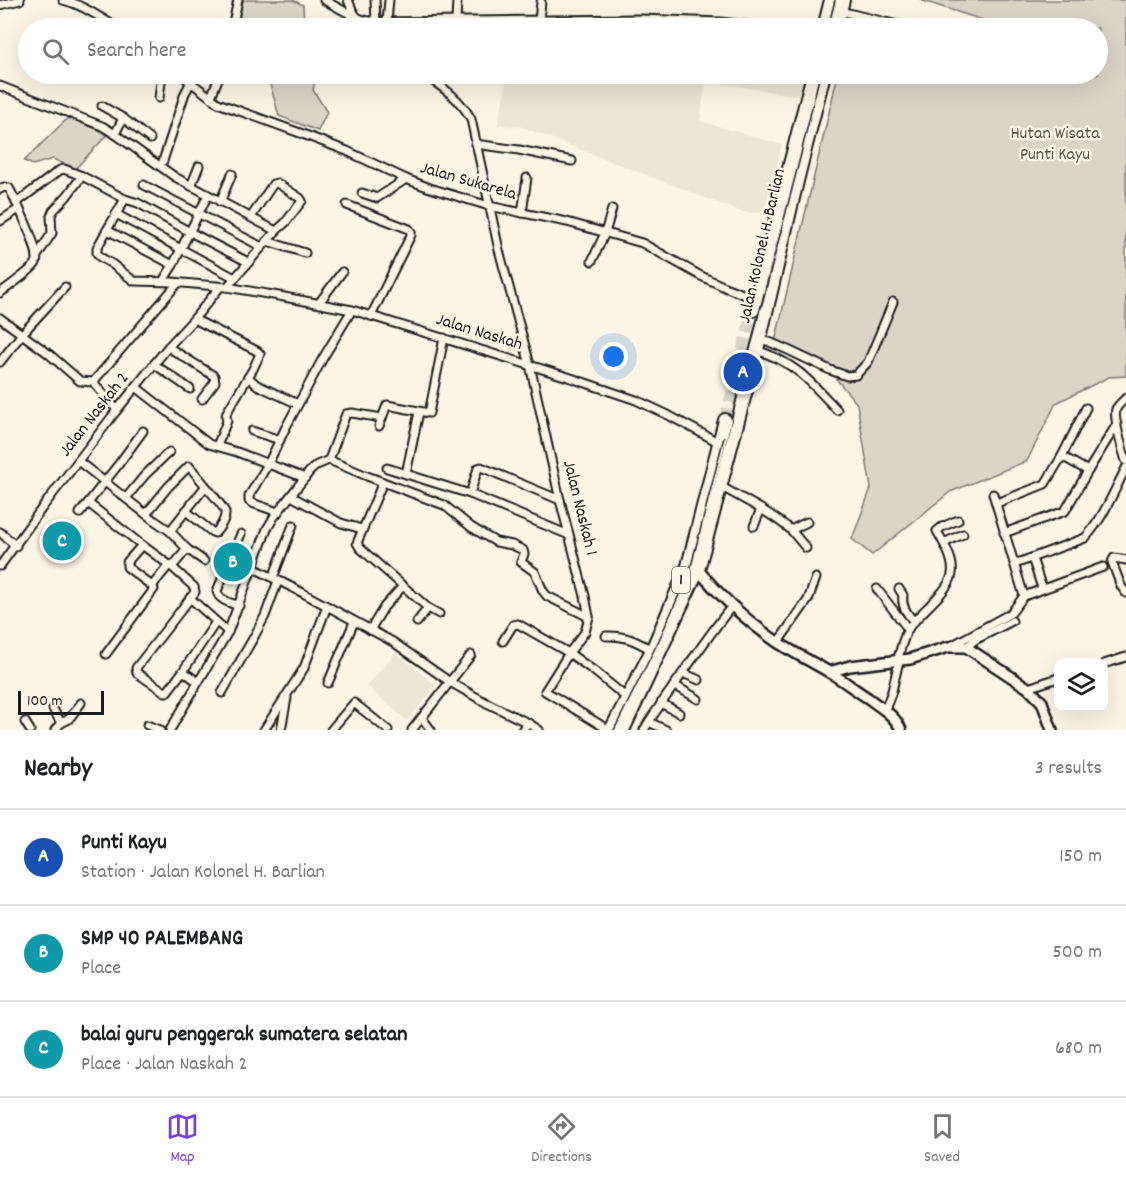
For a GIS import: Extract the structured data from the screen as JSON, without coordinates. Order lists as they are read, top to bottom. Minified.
{"streets":{"highway":["Jalan Kolonel H. Barlian","1"],"street":["Jalan Sukarela","Jalan Naskah","Jalan Naskah 2","Jalan Naskah 1"]},"crossings":[["Jalan Sukarela","Jalan Kolonel H. Barlian"],["Jalan Sukarela","Jalan Naskah 1"],["Jalan Naskah","Jalan Naskah 2"],["Jalan Naskah","Jalan Naskah 1"],["Jalan Naskah","1"]],"parks":["Hutan Wisata Punti Kayu"],"scale_bar":"100 m","page":{"search":"Search here","pins":["A","C","B"],"scale":"100 m","heading":["Nearby","3 results"],"list":[{"mark":"A","name":"Punti Kayu","note":"Station · Jalan Kolonel H. Barlian","value":"150 m"},{"mark":"B","name":"SMP 40 PALEMBANG","note":"Place","value":"500 m"},{"mark":"C","name":"balai guru penggerak sumatera selatan","note":"Place · Jalan Naskah 2","value":"680 m"}],"nav":["Map","Directions","Saved"]}}
